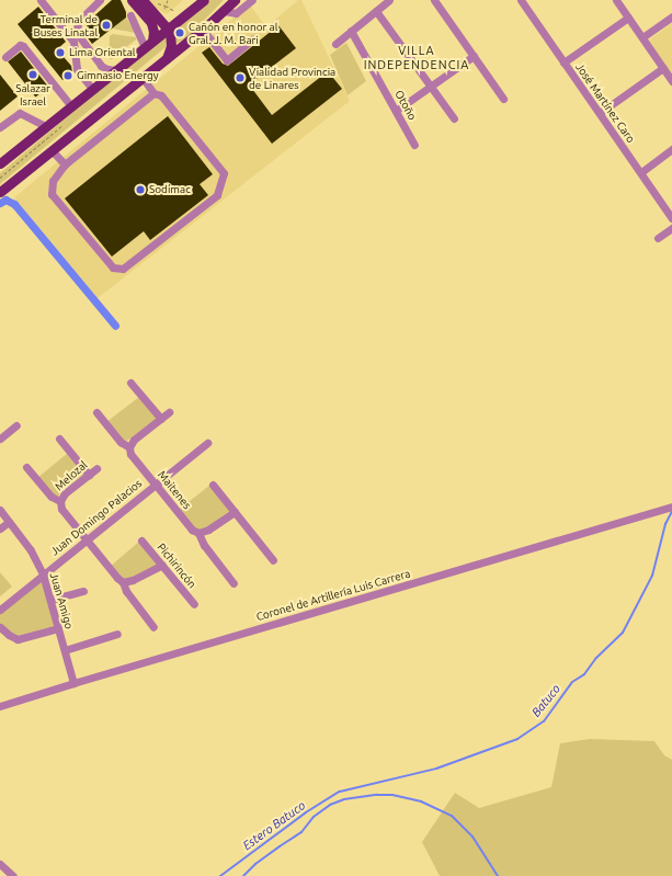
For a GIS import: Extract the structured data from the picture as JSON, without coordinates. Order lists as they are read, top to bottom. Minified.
{"streets":{"street":["José Martínez Caro","Otoño","Melozal","Maitenes","Juan Domingo Palacios","Pichirincón","Coronel de Artillería Luis Carrera","Juan Amigo"]},"crossings":[["Maitenes","Juan Domingo Palacios"],["Juan Domingo Palacios","Juan Amigo"],["Coronel de Artillería Luis Carrera","Juan Amigo"]],"districts":["VILLA INDEPENDENCIA"],"water":["Batuco","Estero Batuco"],"places":["Terminal de Buses Linatal","Cañón en honor al Gral. J. M. Bari","Lima Oriental","Salazar Israel","Gimnasio Energy","Vialidad Provincia de Linares","Sodimac"]}
